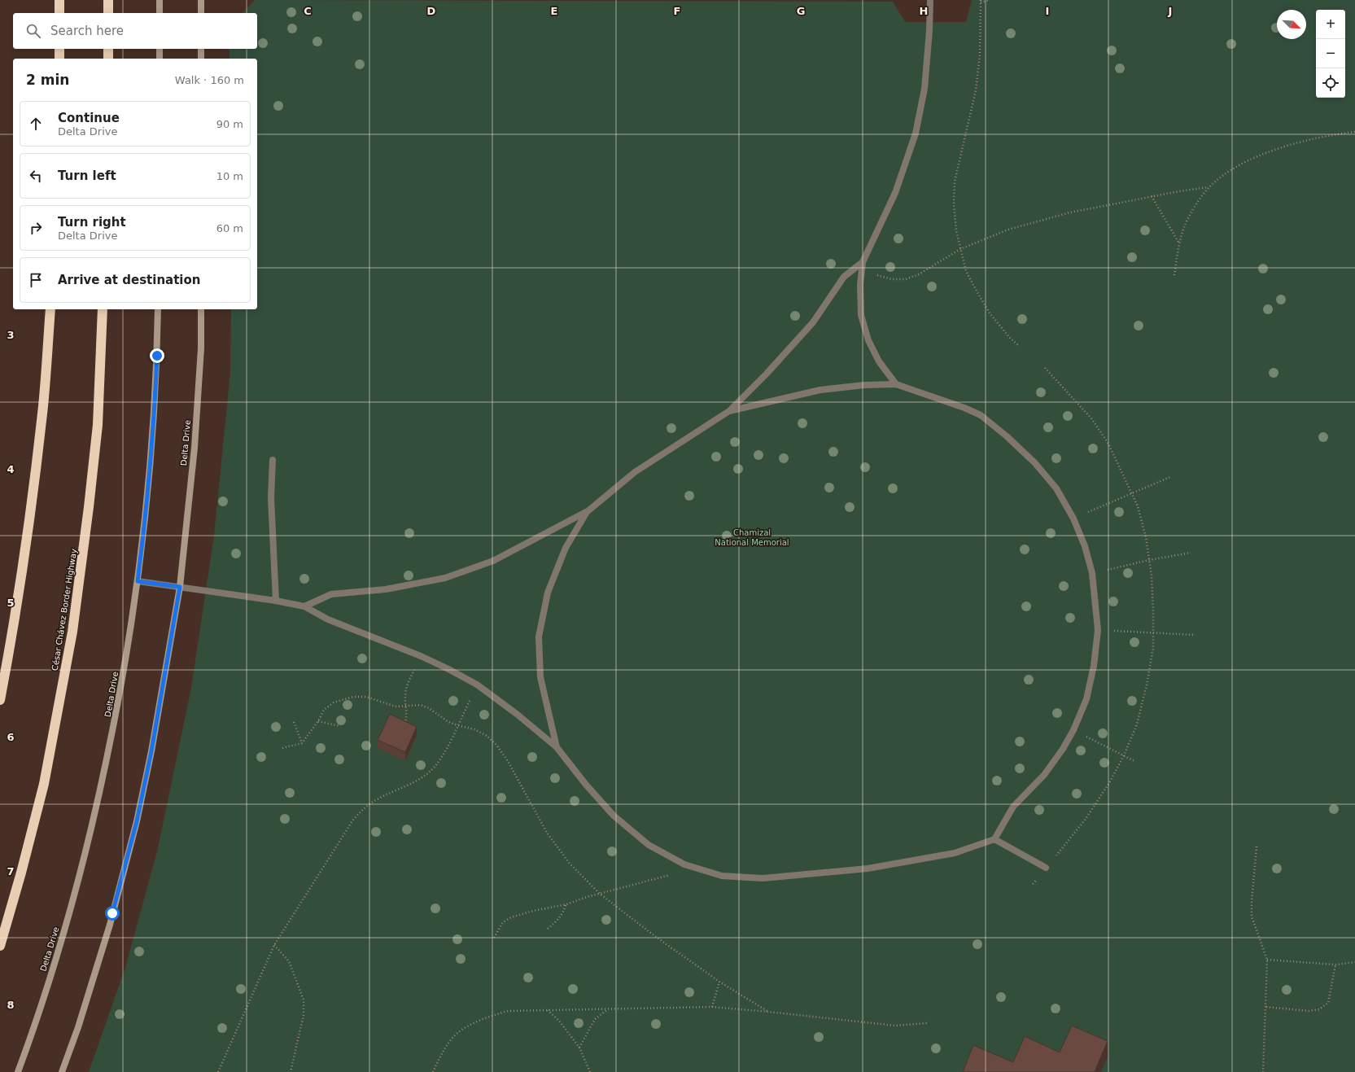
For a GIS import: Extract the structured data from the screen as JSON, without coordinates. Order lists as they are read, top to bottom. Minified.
{"streets":{"highway":["César Chávez Border Highway"],"main road":["Delta Drive"]},"parks":["Chamizal National Memorial"],"north":"bottom right","page":{"map_buttons":["+","−"],"search":"Search here","heading":["2 min","Walk · 160 m"],"list":[["Continue","Delta Drive","90 m"],["Turn left","10 m"],["Turn right","Delta Drive","60 m"],"Arrive at destination"]},"grid":{"columns":["C","D","E","F","G","H","I","J"],"rows":["3","4","5","6","7","8"]}}
